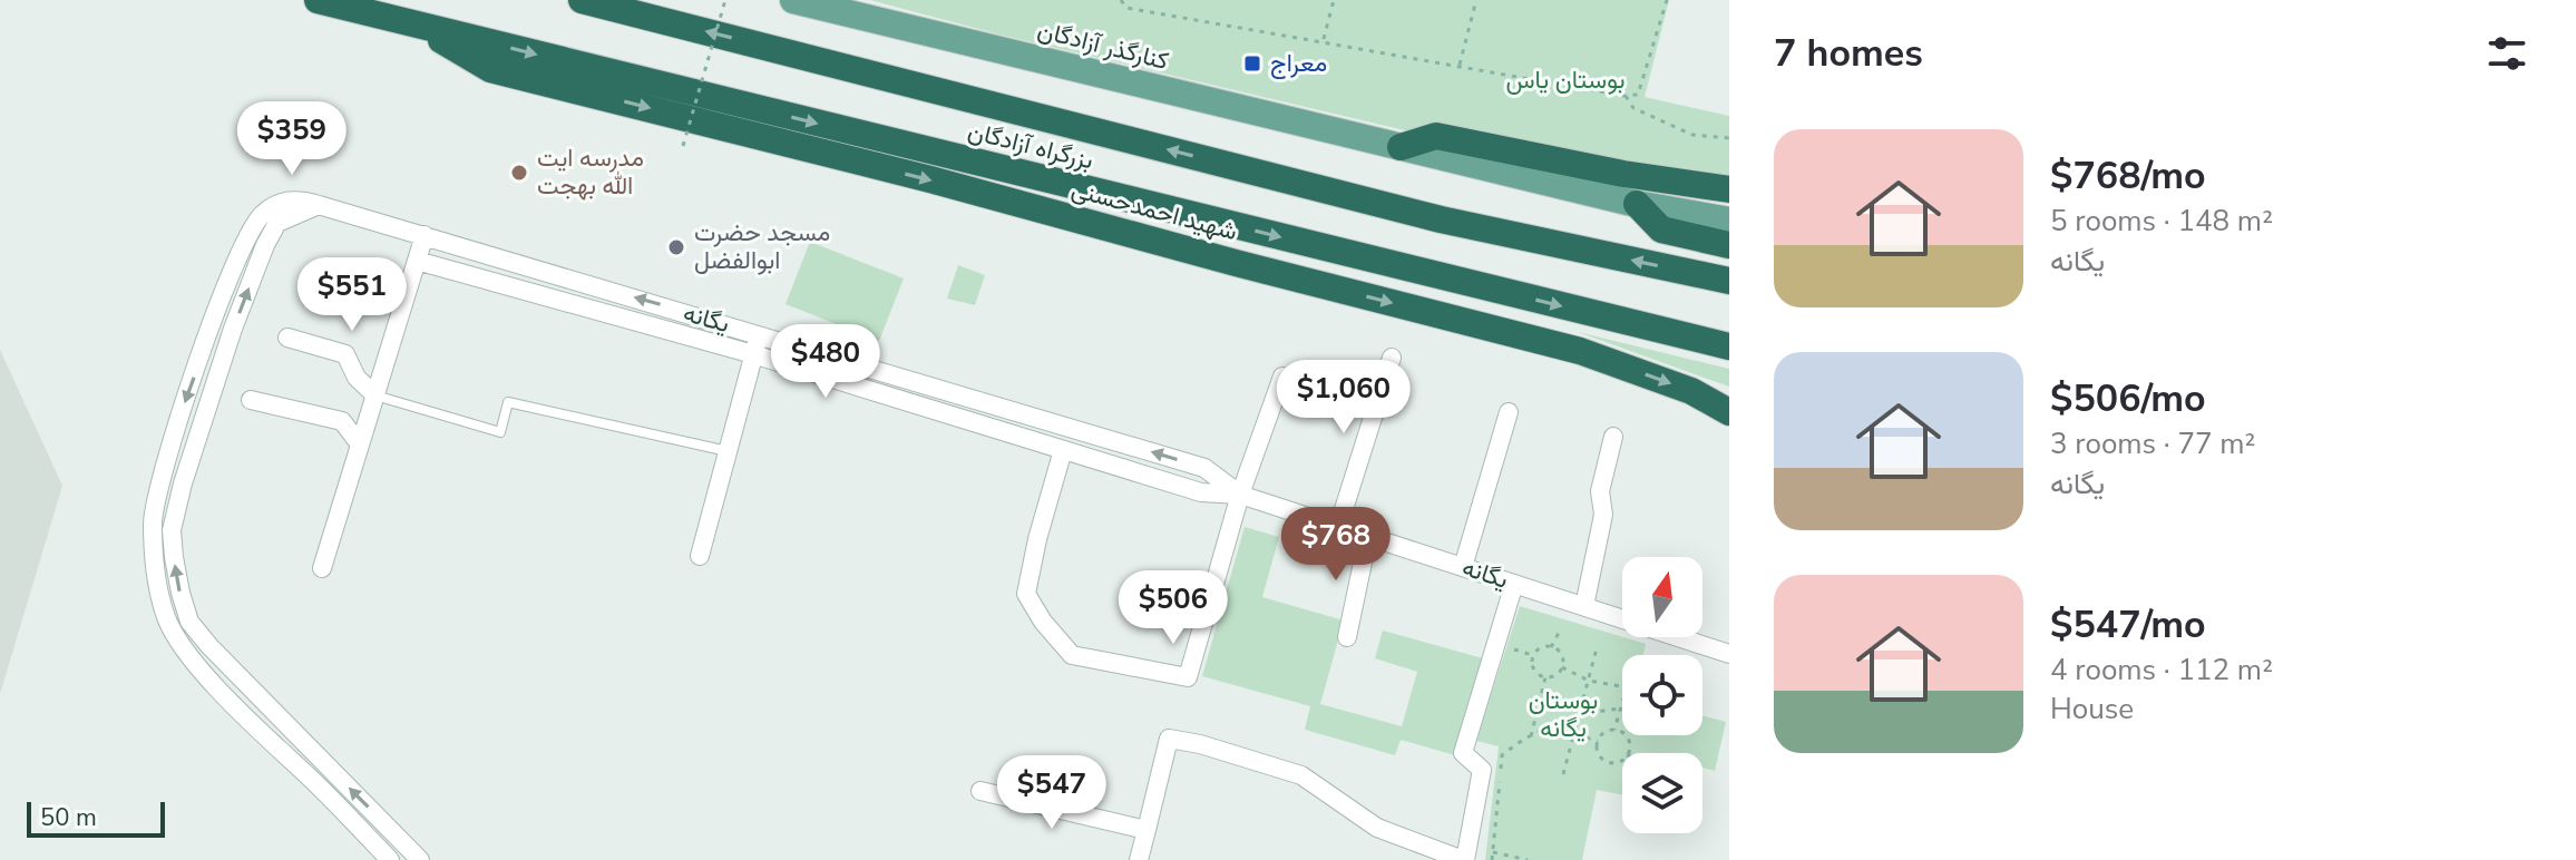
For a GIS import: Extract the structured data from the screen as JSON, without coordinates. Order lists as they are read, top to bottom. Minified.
{"streets":{"highway":["کنارگذر آزادگان","بزرگراه آزادگان","شهید احمدحسنی"],"street":["یگانه"]},"crossings":[["بزرگراه آزادگان","شهید احمدحسنی"]],"one_way":["شهید احمدحسنی"],"parks":["بوستان یاس","بوستان یگانه"],"places":{"transit":["معراج"],"other":["مدرسه ایت الله بهجت","مسجد حضرت ابوالفضل"]},"scale_bar":"50 m","north":"top","page":{"heading":"7 homes","price":["$359","$551","$480","$1,060","$768","$506","$547"],"list":[{"name":"$768/mo","note":"5 rooms · 148 m² · یگانه"},{"name":"$506/mo","note":"3 rooms · 77 m² · یگانه"},{"name":"$547/mo","note":"4 rooms · 112 m² · House"}],"scale":"50 m"}}
